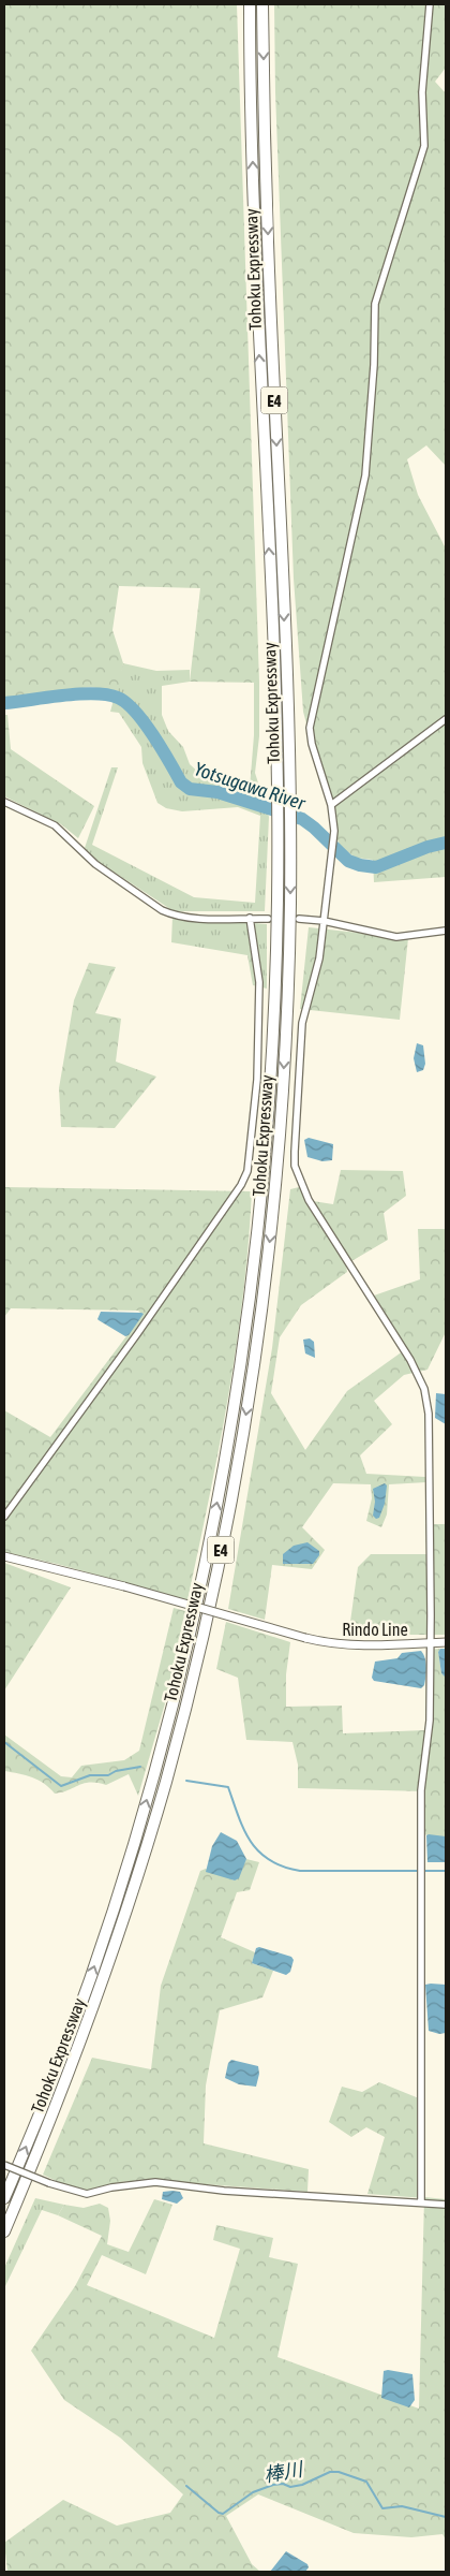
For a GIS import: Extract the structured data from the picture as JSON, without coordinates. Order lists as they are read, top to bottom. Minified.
{"streets":{"highway":["Tohoku Expressway","E4"],"street":["Rindo Line"]},"water":["Yotsugawa River","棒川"]}
